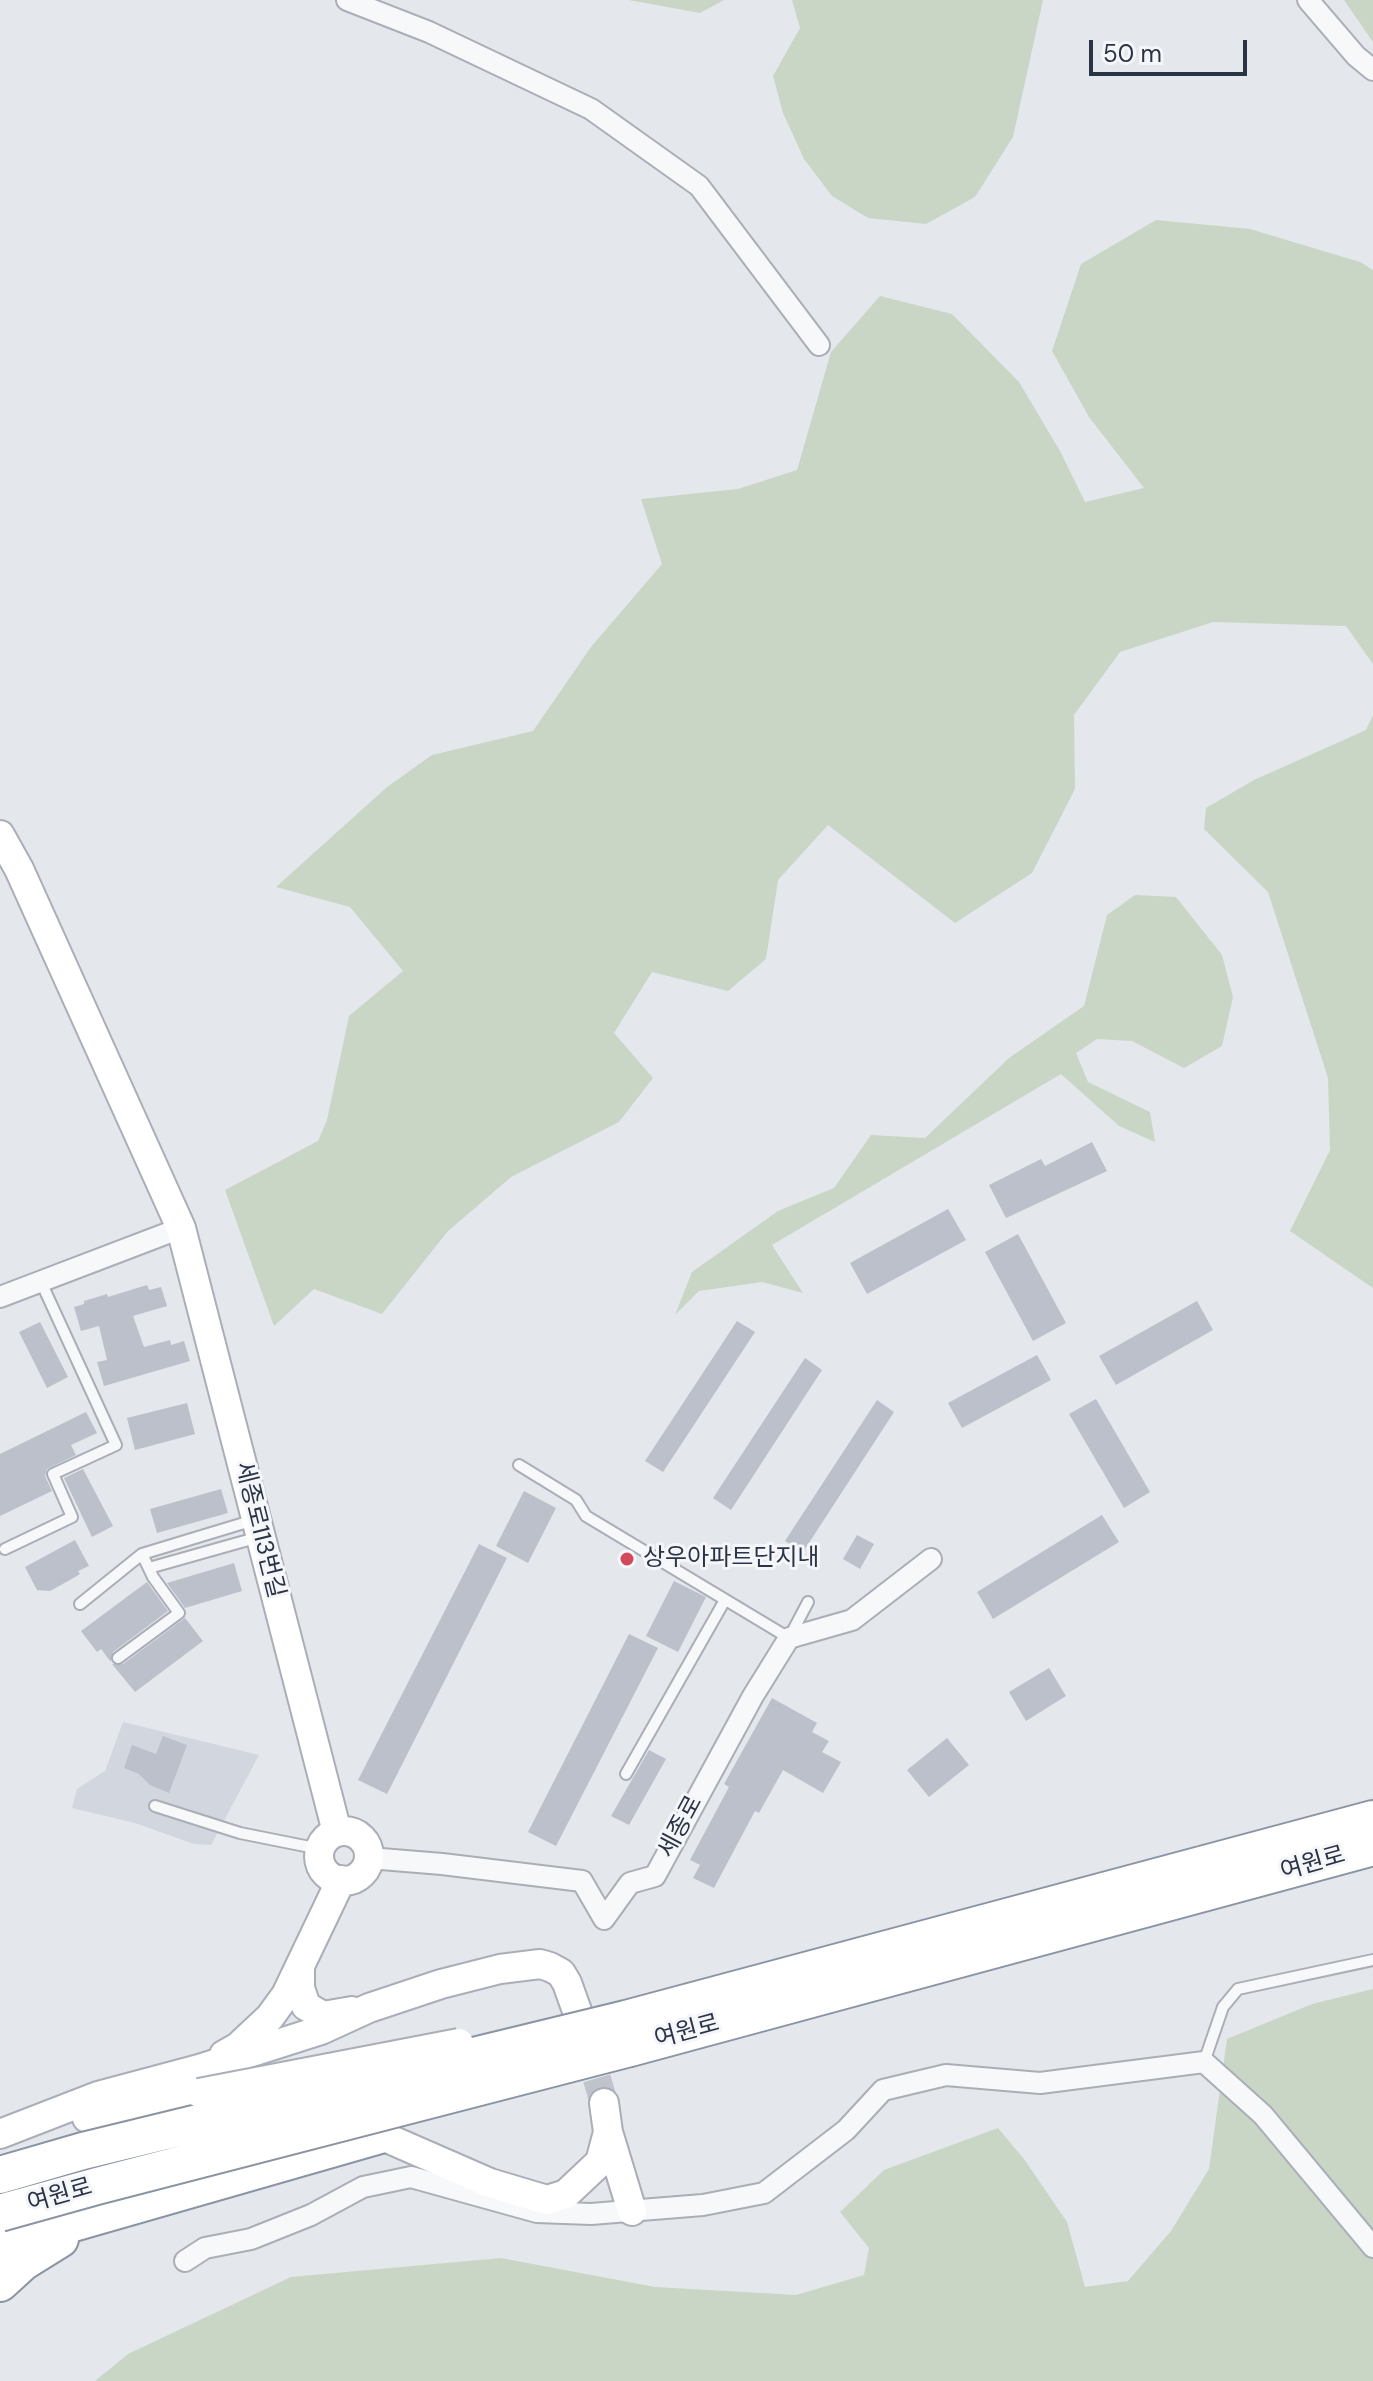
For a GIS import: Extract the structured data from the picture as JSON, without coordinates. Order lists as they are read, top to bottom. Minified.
{"streets":{"highway":["여원로"],"street":["세종로113번길","세종로"]},"crossings":[["세종로113번길","세종로"]],"places":["상우아파트단지내"],"scale_bar":"50 m"}
